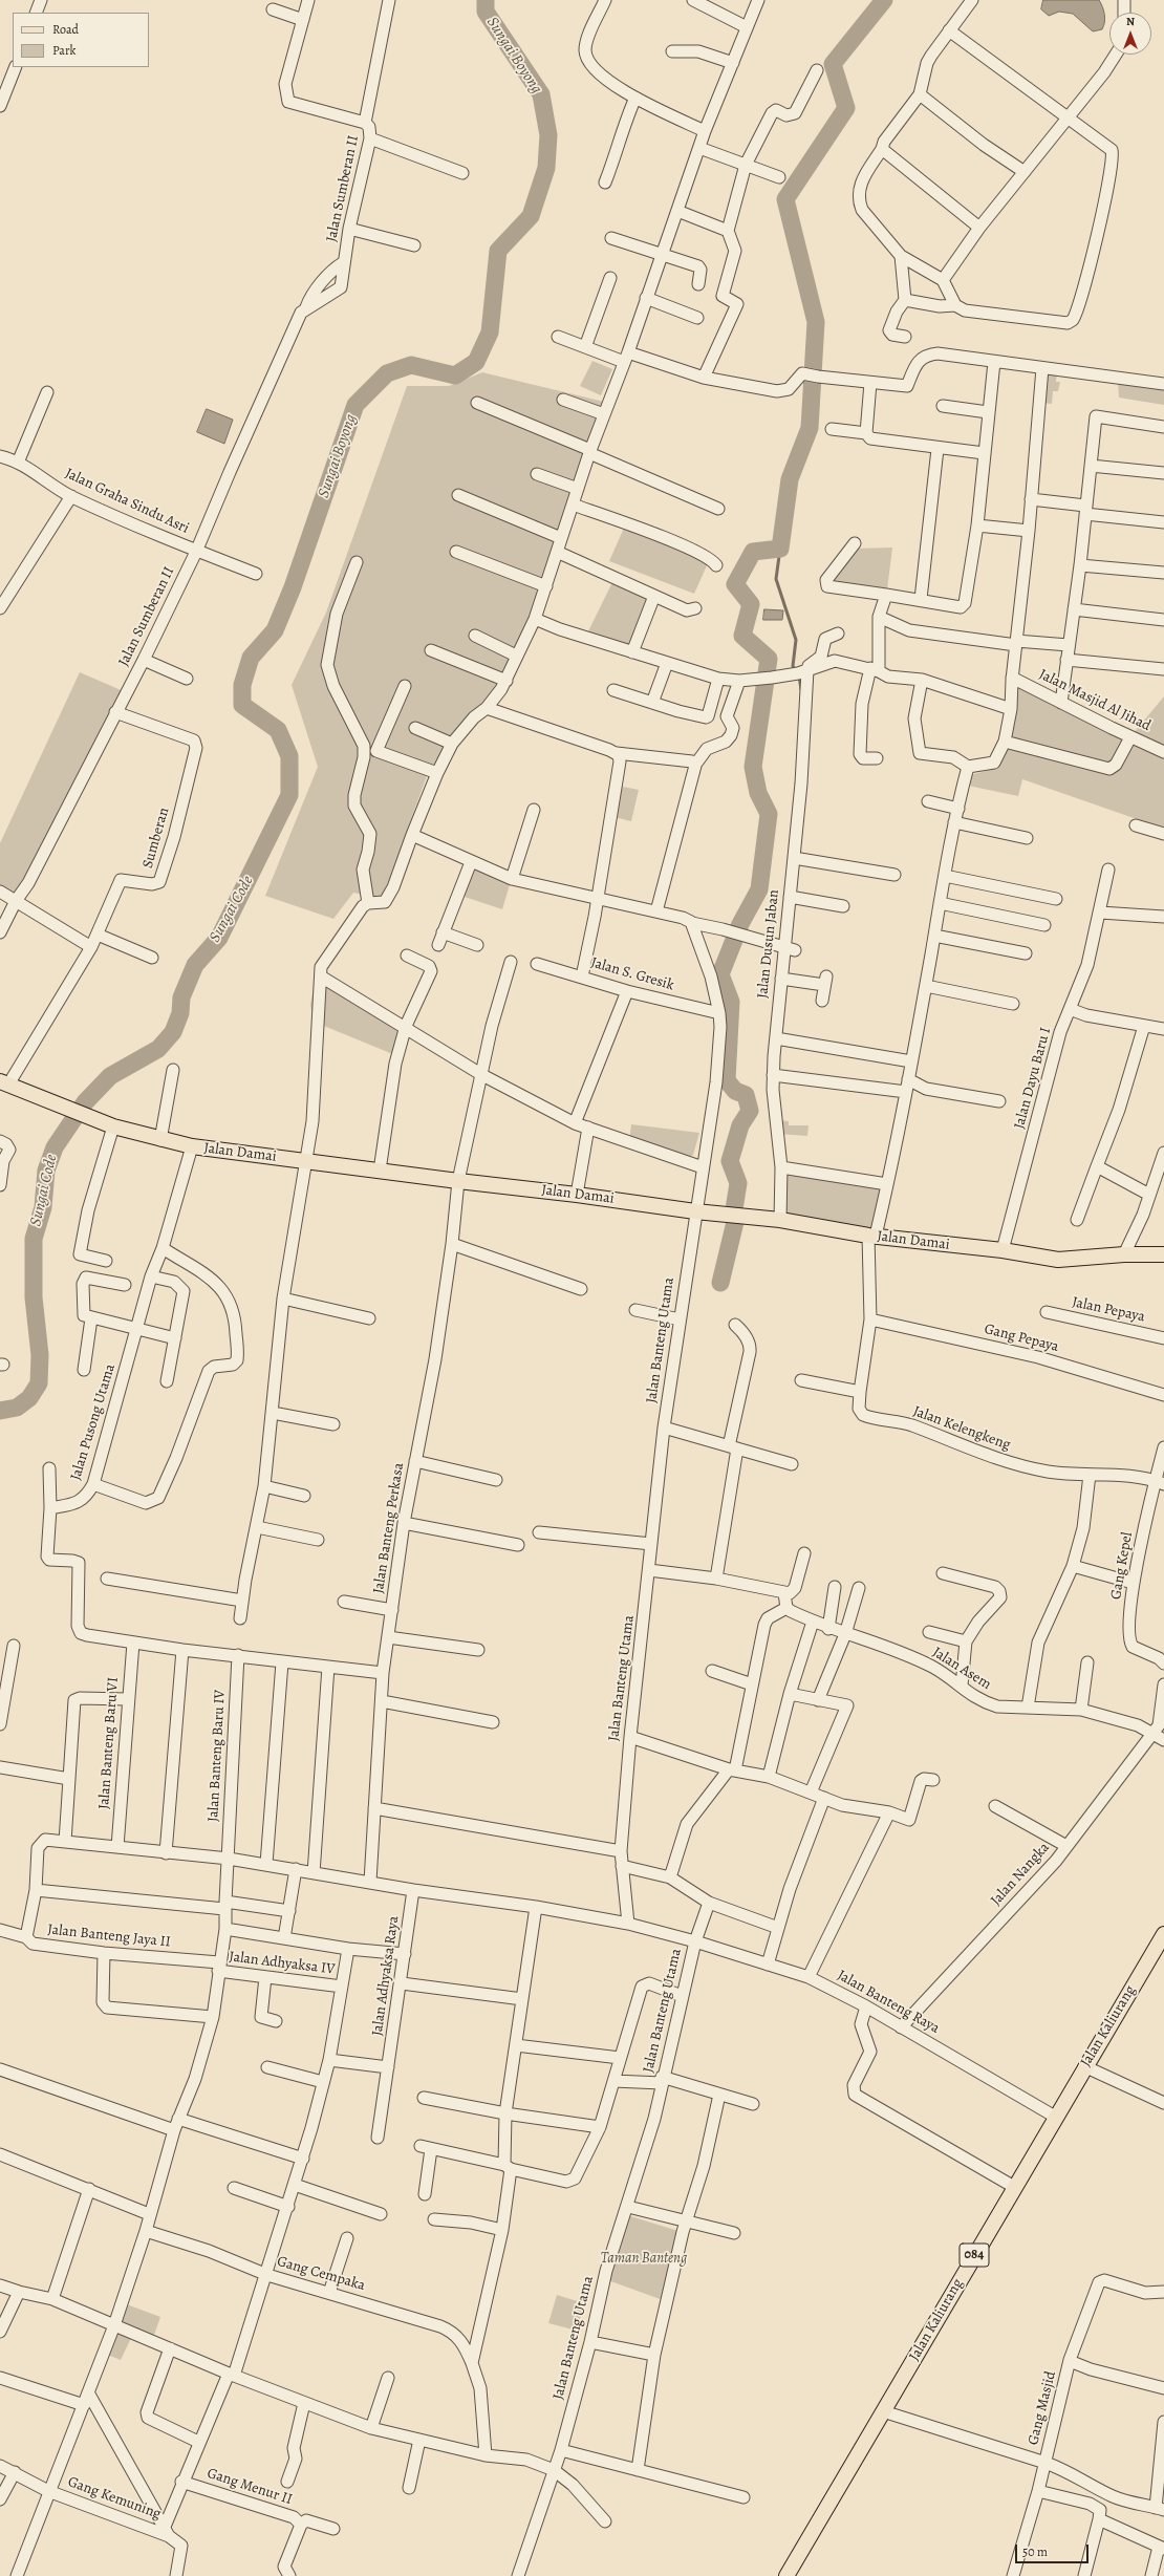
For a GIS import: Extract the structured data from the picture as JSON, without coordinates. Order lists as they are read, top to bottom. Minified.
{"streets":{"main road":["Jalan Damai","Jalan Kaliurang","084"],"street":["Jalan Sumberan II","Jalan Graha Sindu Asri","Jalan Masjid Al Jihad","Sumberan","Jalan Dusun Jaban","Jalan S. Gresik","Jalan Dayu Baru I","Jalan Pepaya","Gang Pepaya","Jalan Banteng Utama","Jalan Pusong Utama","Jalan Kelengkeng","Jalan Banteng Perkasa","Gang Kepel","Jalan Asem","Jalan Banteng Baru VI","Jalan Banteng Baru IV","Jalan Nangka","Jalan Banteng Jaya II","Jalan Adhyaksa IV","Jalan Adhyaksa Raya","Jalan Banteng Raya","Gang Cempaka","Gang Masjid","Gang Menur II","Gang Kemuning"]},"crossings":[["Jalan Sumberan II","Jalan Graha Sindu Asri"],["Jalan Sumberan II","Sumberan"],["Sumberan","Jalan Damai"],["Jalan Dusun Jaban","Jalan Damai"],["Jalan S. Gresik","Jalan Banteng Utama"],["Jalan Dayu Baru I","Jalan Damai"],["Jalan Damai","Jalan Banteng Utama"],["Jalan Damai","Jalan Pusong Utama"],["Jalan Damai","Jalan Kelengkeng"],["Jalan Damai","Jalan Banteng Perkasa"],["Gang Pepaya","Jalan Kelengkeng"],["Jalan Banteng Utama","Jalan Banteng Raya"],["Jalan Kelengkeng","Gang Kepel"],["Jalan Asem","Jalan Nangka"],["Jalan Banteng Baru IV","Jalan Banteng Jaya II"],["Jalan Banteng Baru IV","Jalan Adhyaksa IV"],["Jalan Banteng Baru IV","Gang Cempaka"],["Jalan Banteng Baru IV","Gang Kemuning"],["Jalan Nangka","Jalan Banteng Raya"],["Jalan Banteng Jaya II","Jalan Adhyaksa IV"],["Jalan Banteng Raya","Jalan Kaliurang"]],"water":["Sungai Boyong","Sungai Code"],"parks":["Taman Banteng"],"legend":["Road","Park"],"scale_bar":"50 m","north":"top"}
